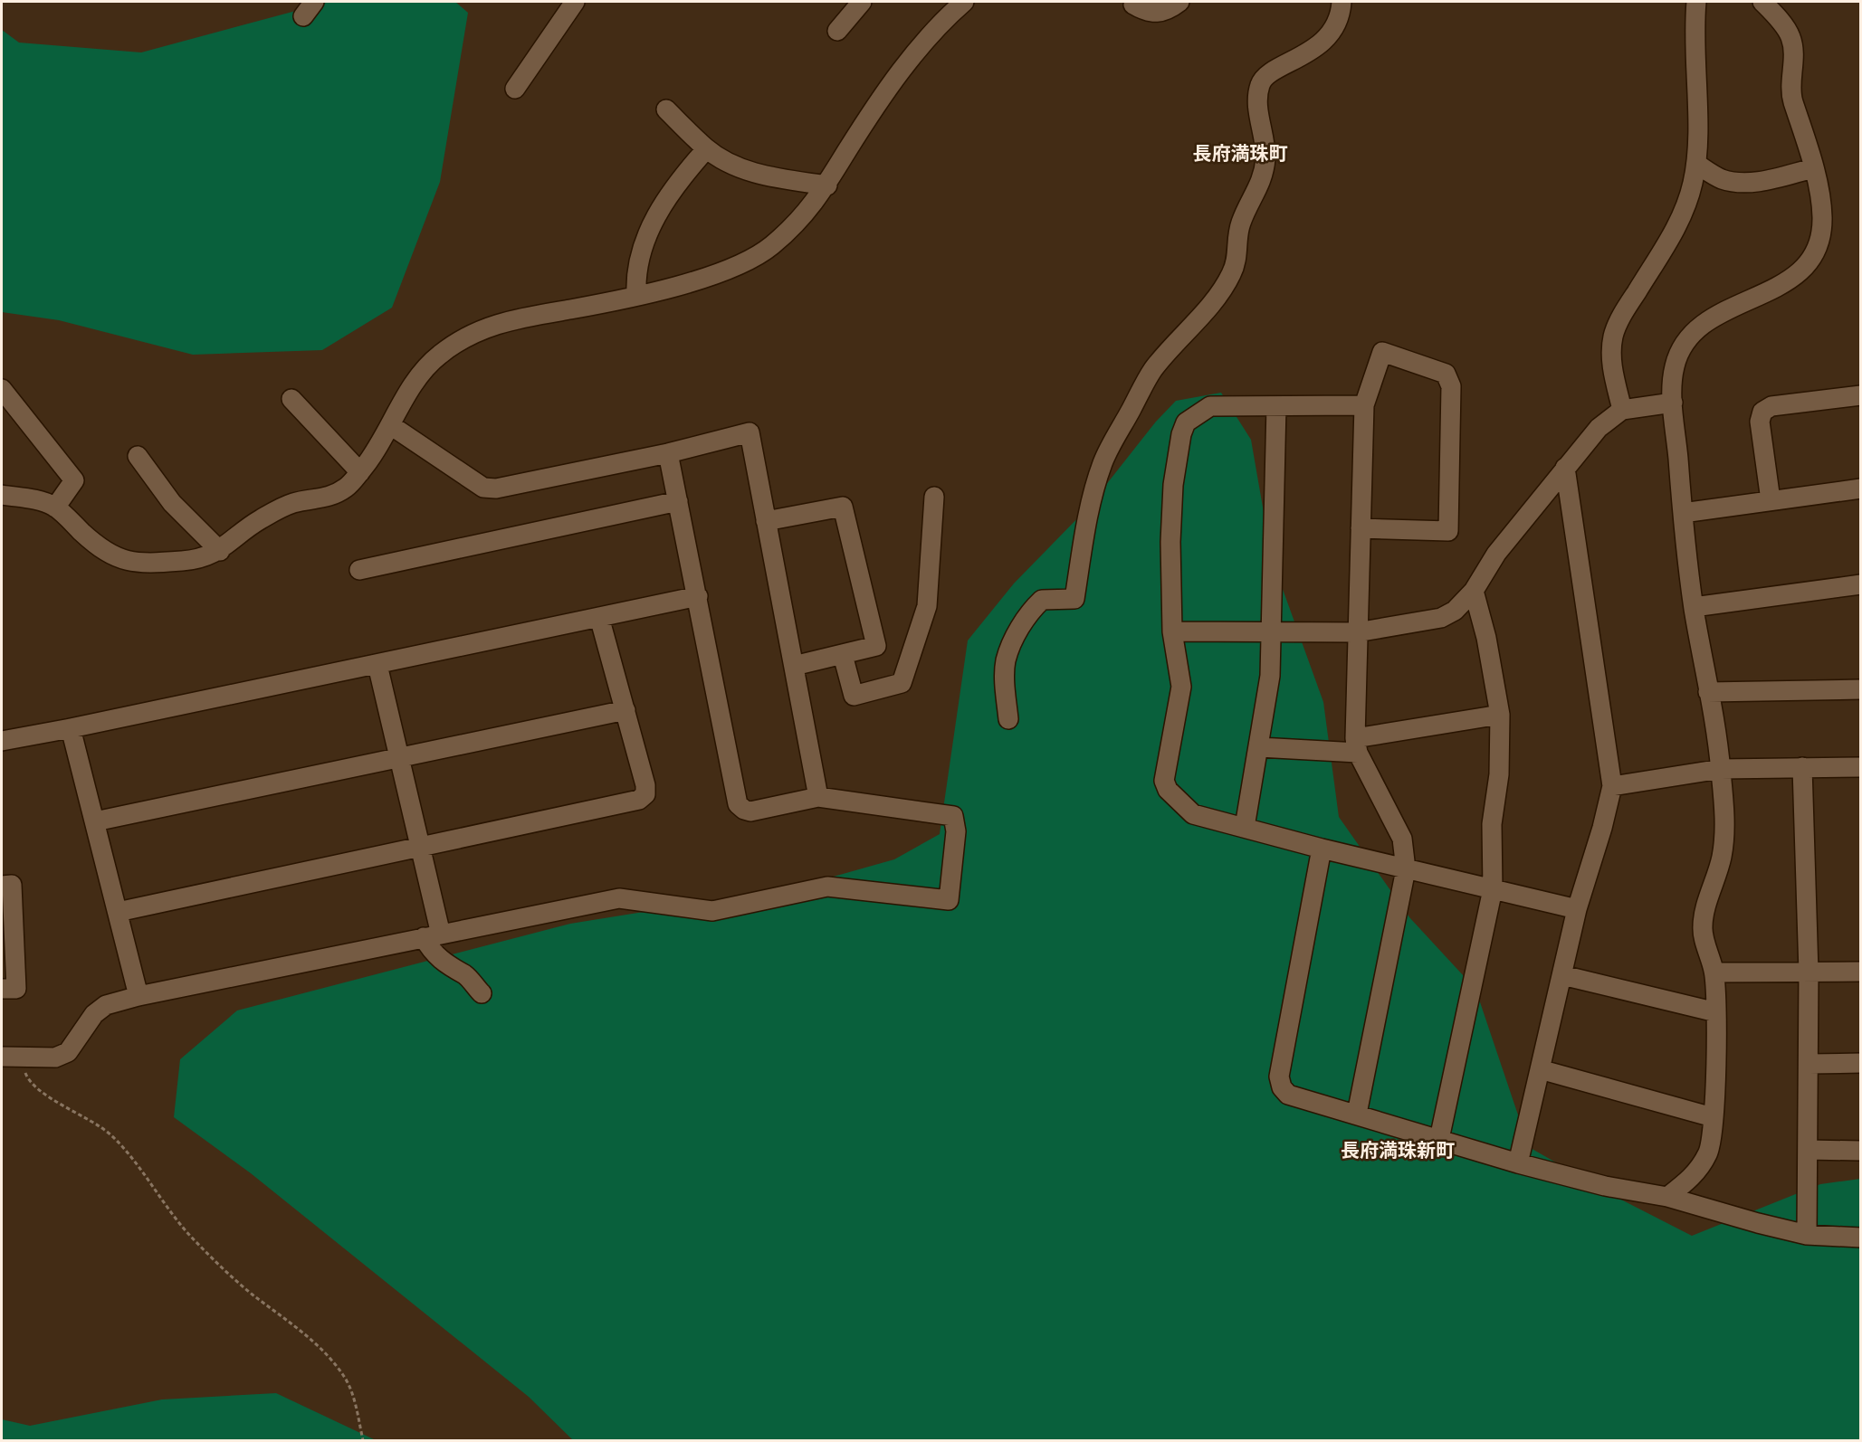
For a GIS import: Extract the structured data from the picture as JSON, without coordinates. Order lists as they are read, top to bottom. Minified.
{"districts":["長府満珠町","長府満珠新町"]}
